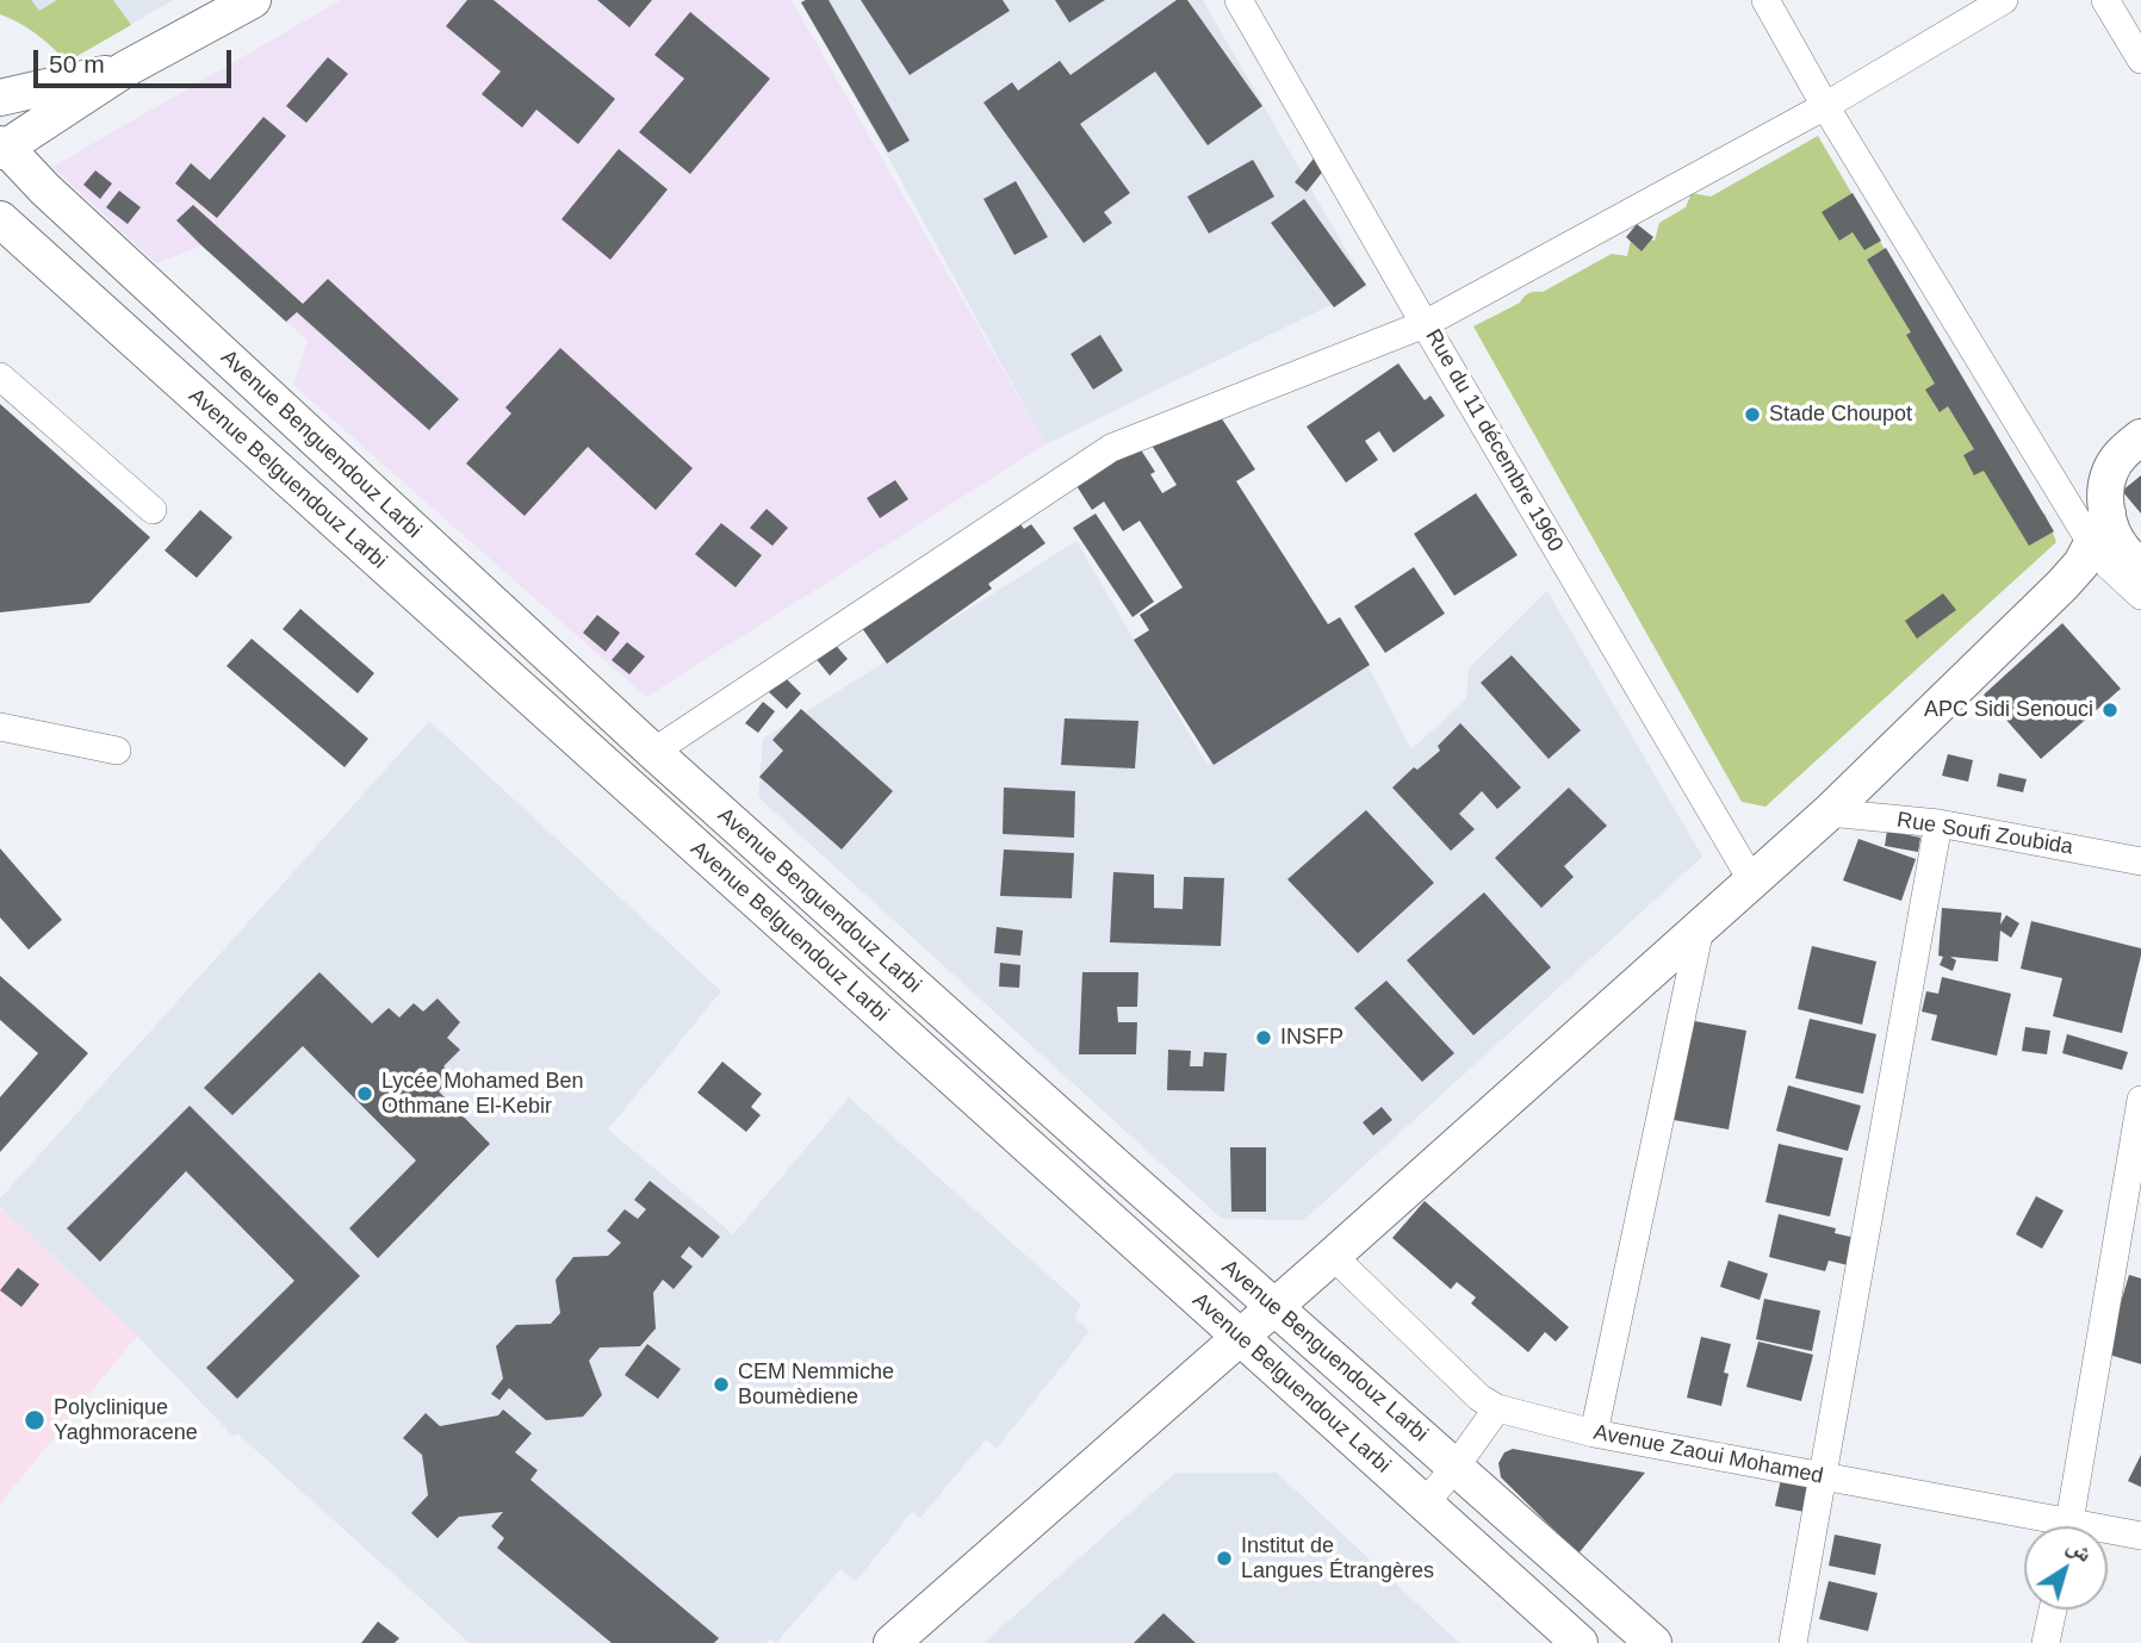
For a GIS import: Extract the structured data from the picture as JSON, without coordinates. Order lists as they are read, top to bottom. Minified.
{"streets":{"main road":["Avenue Benguendouz Larbi","Avenue Belguendouz Larbi"],"street":["Rue du 11 décembre 1960","Rue Soufi Zoubida","Avenue Zaoui Mohamed"]},"places":["Stade Choupot","APC Sidi Senouci","INSFP","Lycée Mohamed Ben Othmane El-Kebir","CEM Nemmiche Boumèdiene","Polyclinique Yaghmoracene","Institut de Langues Étrangères"],"scale_bar":"50 m","north":"top right"}
